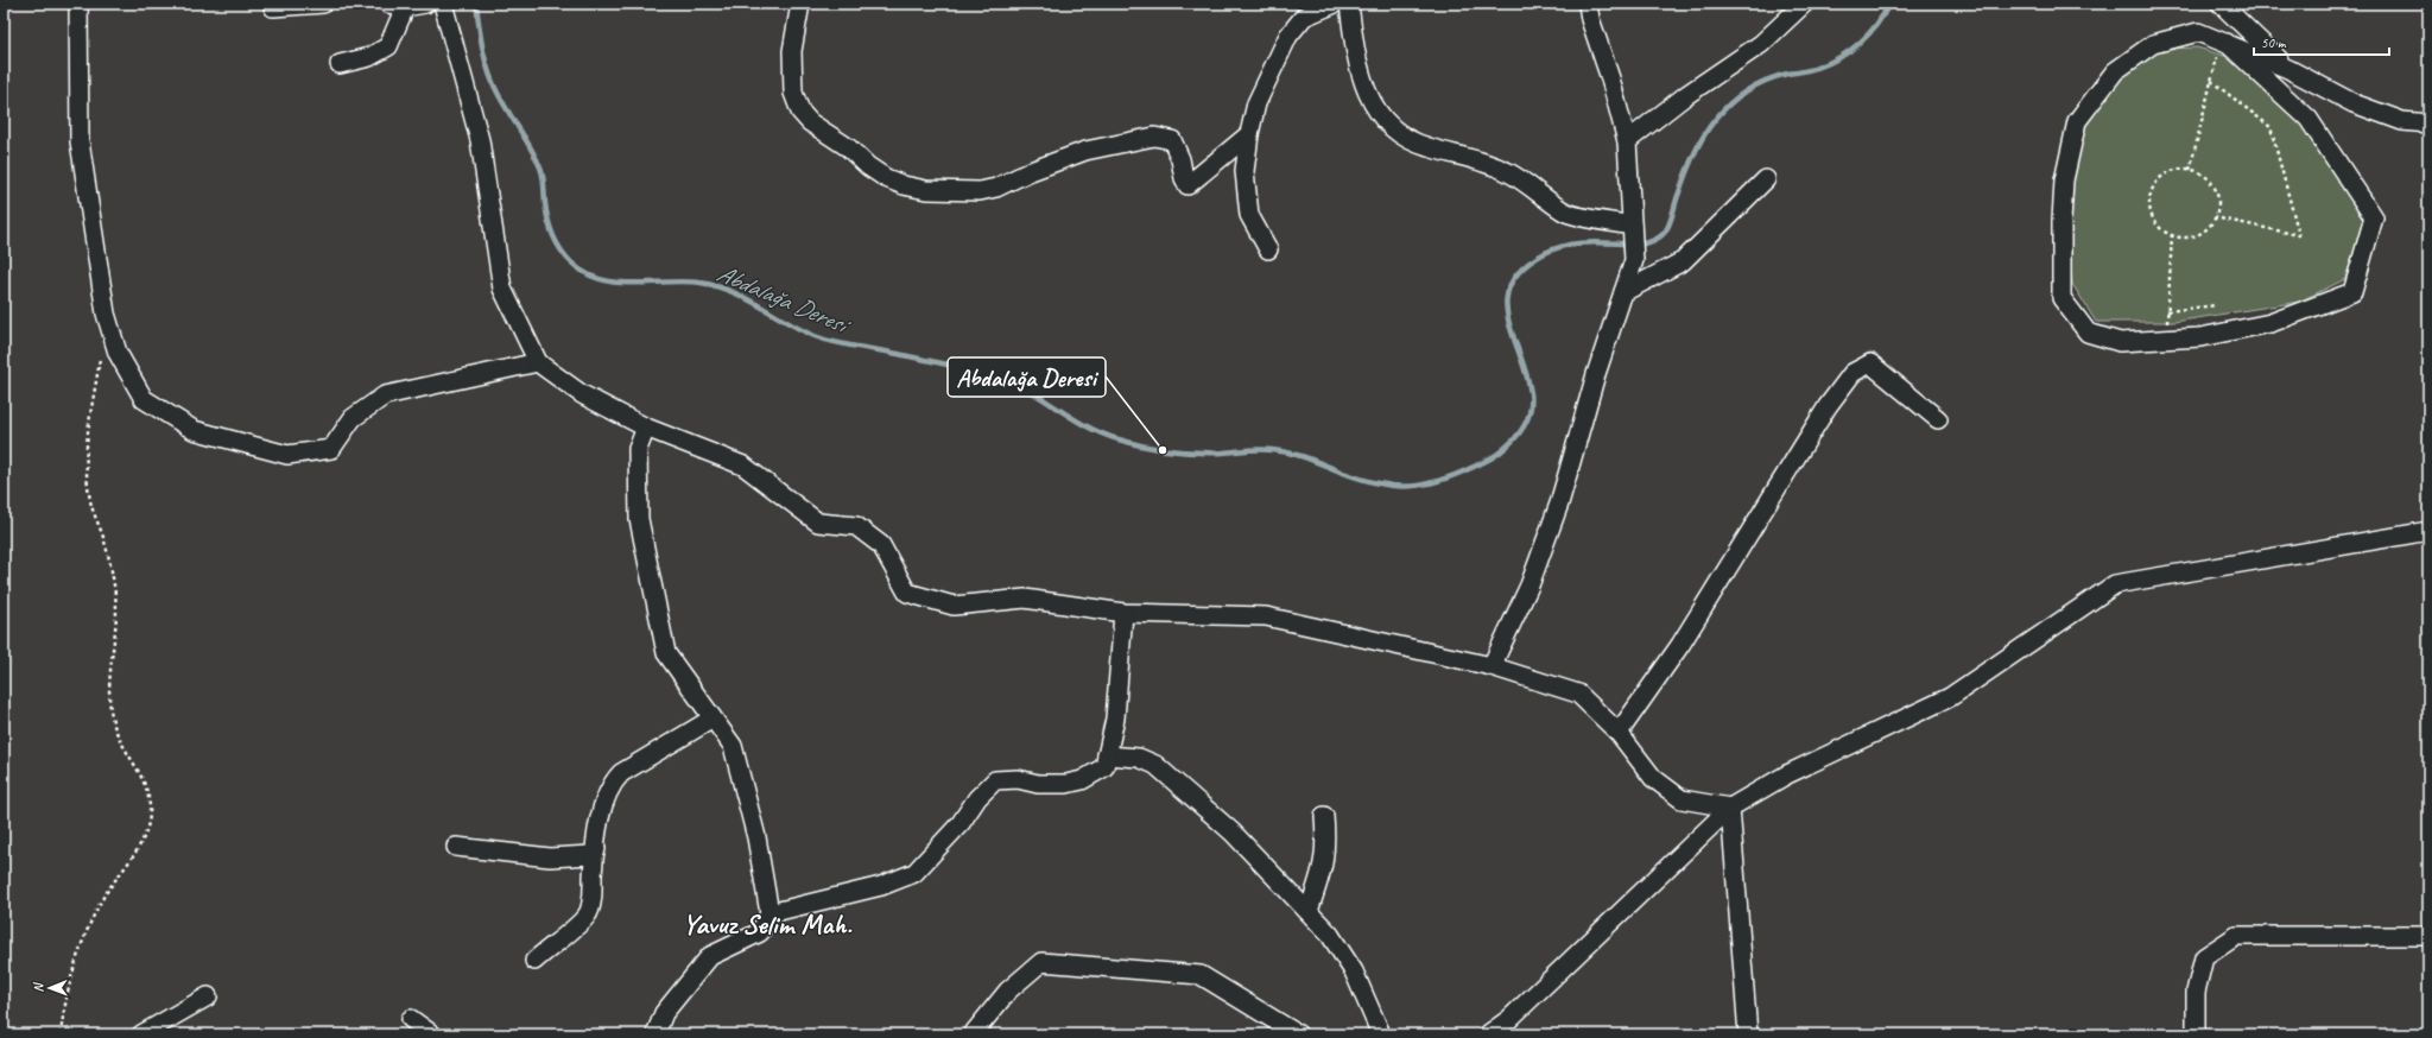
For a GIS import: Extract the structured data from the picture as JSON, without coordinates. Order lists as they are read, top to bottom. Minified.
{"districts":["Yavuz Selim Mah."],"water":["Abdalağa Deresi"],"places":["Abdalağa Deresi"],"scale_bar":"50 m","north":"left"}
